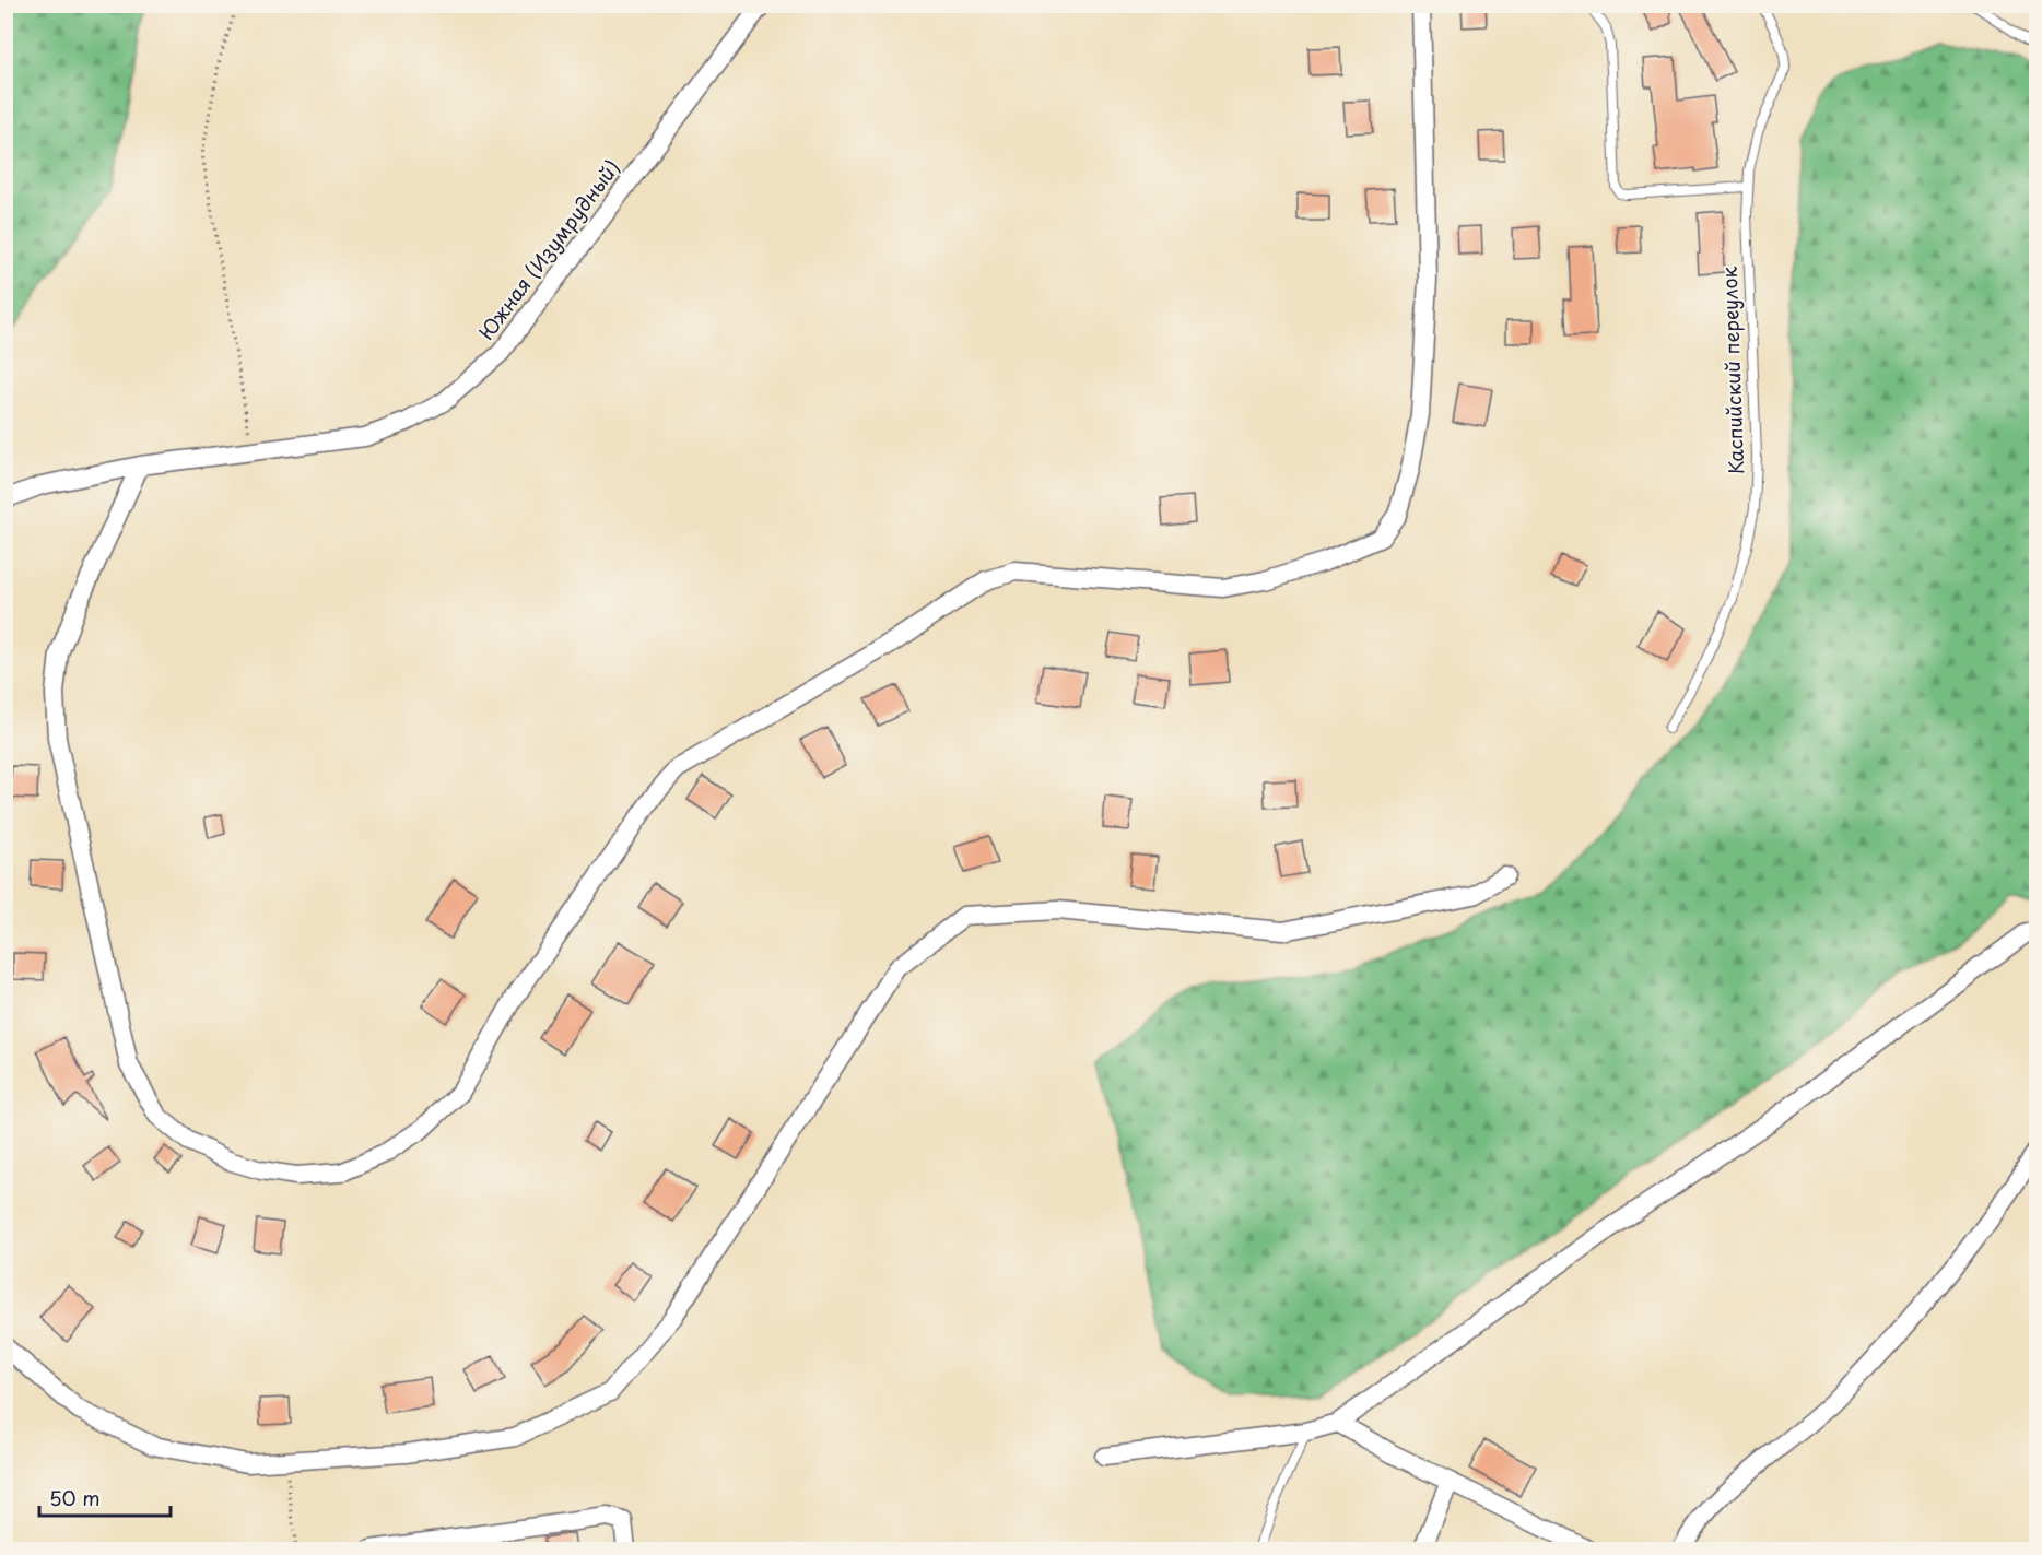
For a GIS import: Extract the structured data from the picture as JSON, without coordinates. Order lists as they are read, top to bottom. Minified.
{"streets":{"street":["Южная (Изумрудный)"],"lane":["Каспийский переулок"]},"scale_bar":"50 m"}
